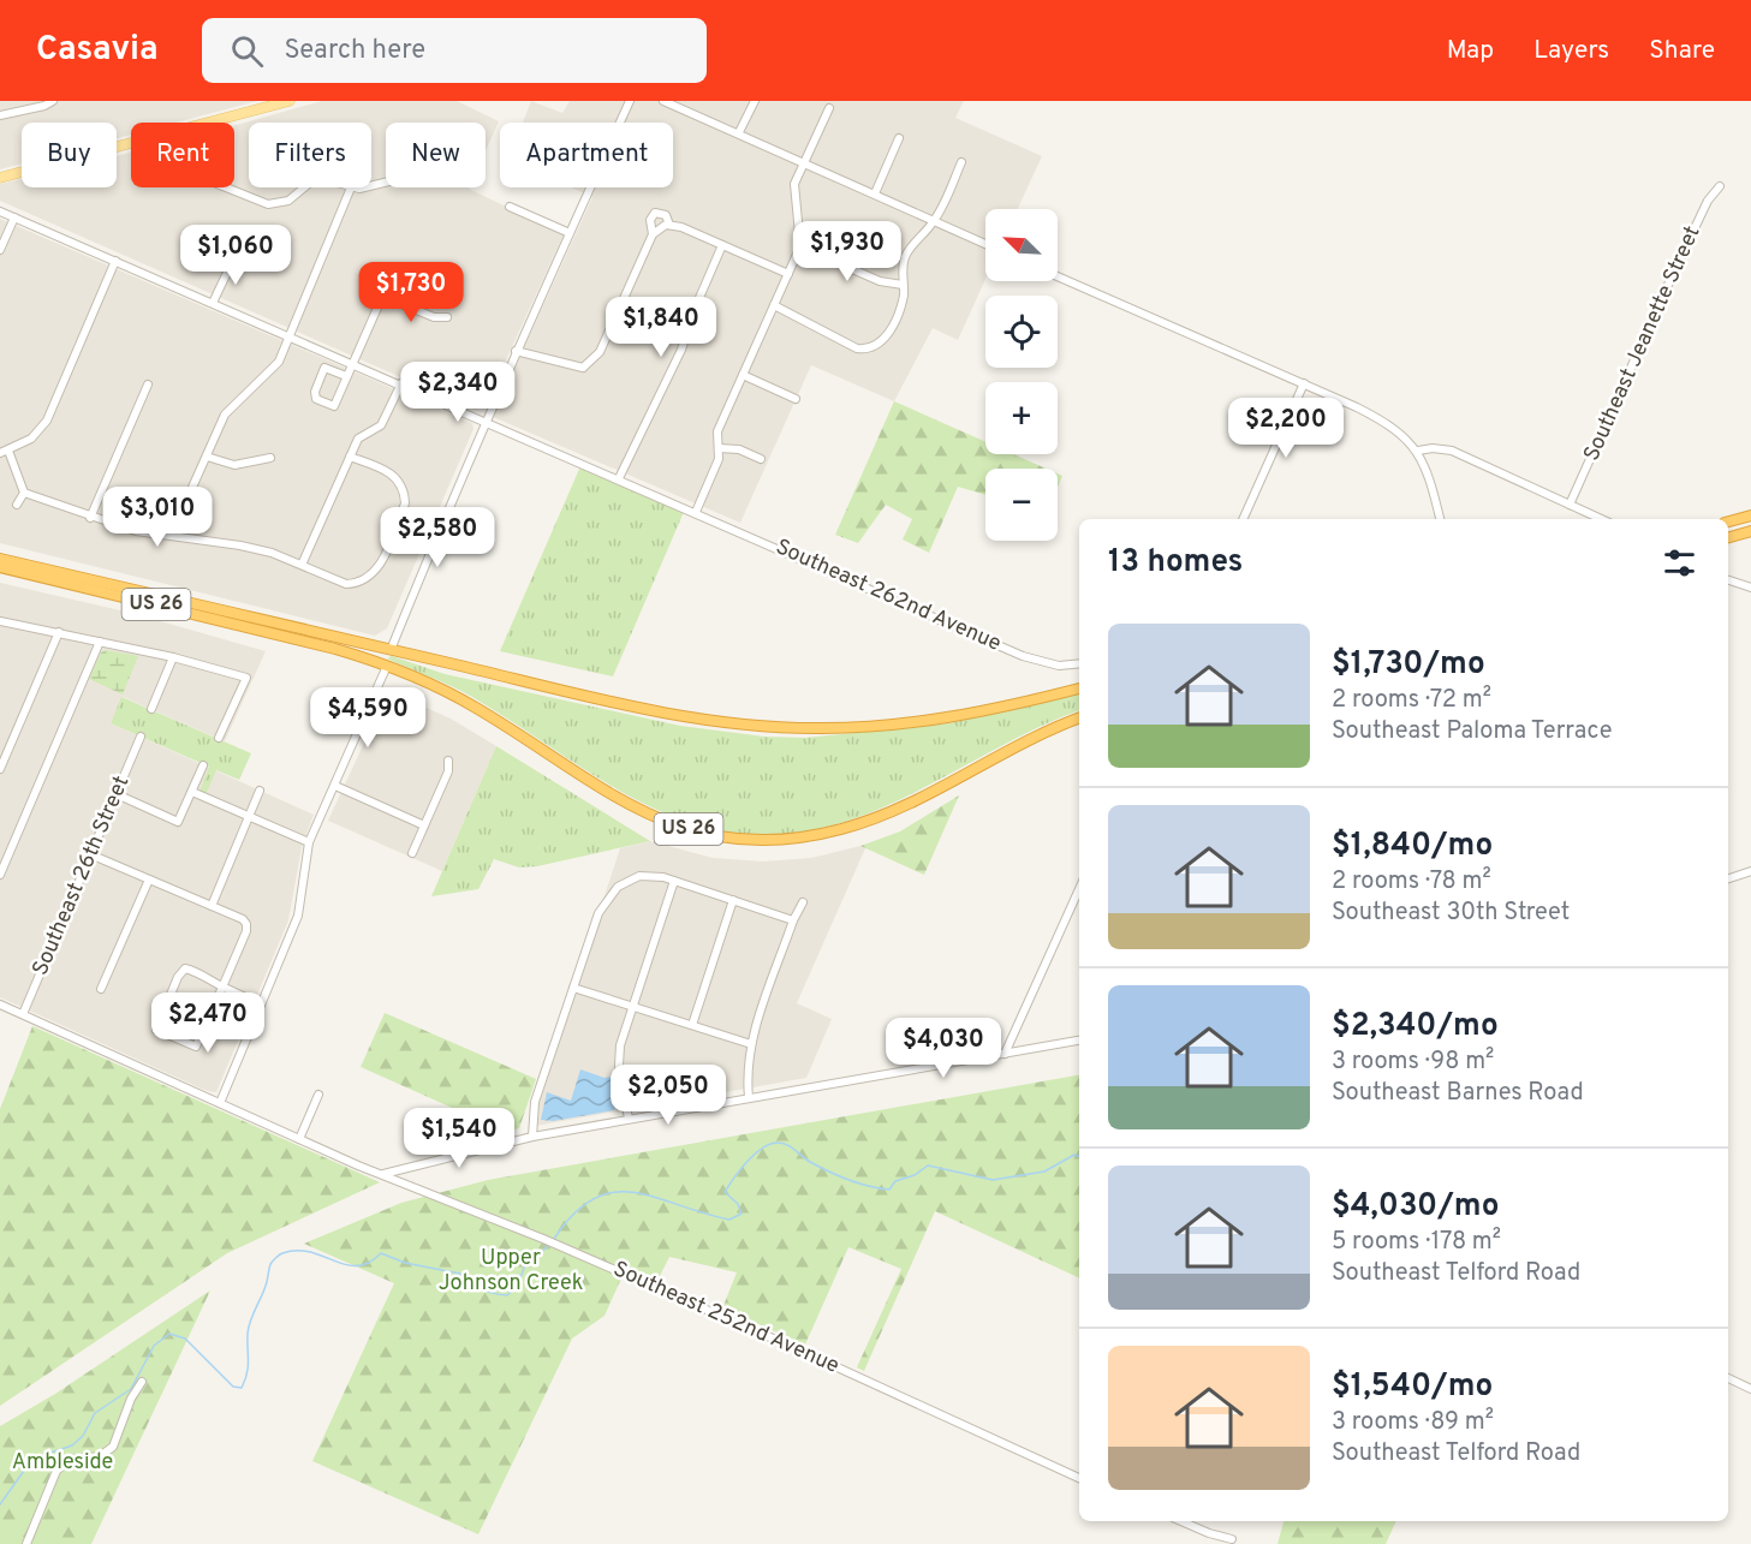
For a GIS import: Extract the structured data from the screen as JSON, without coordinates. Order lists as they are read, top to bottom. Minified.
{"streets":{"highway":["US 26"],"street":["Southeast Jeanette Street","Southeast 262nd Avenue","Southeast 26th Street","Southeast 252nd Avenue"]},"crossings":[["Southeast 26th Street","Southeast 252nd Avenue"]],"parks":["Upper Johnson Creek","Ambleside"],"north":"top left","page":{"header":"Casavia","search":"Search here","nav":["Map","Layers","Share"],"chip":["Buy","Rent","Filters","New","Apartment"],"map_buttons":["+","−"],"price":["$1,930","$1,060","$1,730","$1,840","$2,340","$2,200","$3,010","$2,580","$4,590","$2,470","$4,030","$2,050","$1,540"],"heading":"13 homes","list":[{"name":"$1,730/mo","note":"2 rooms · 72 m² · Southeast Paloma Terrace"},{"name":"$1,840/mo","note":"2 rooms · 78 m² · Southeast 30th Street"},{"name":"$2,340/mo","note":"3 rooms · 98 m² · Southeast Barnes Road"},{"name":"$4,030/mo","note":"5 rooms · 178 m² · Southeast Telford Road"},{"name":"$1,540/mo","note":"3 rooms · 89 m² · Southeast Telford Road"}]}}
